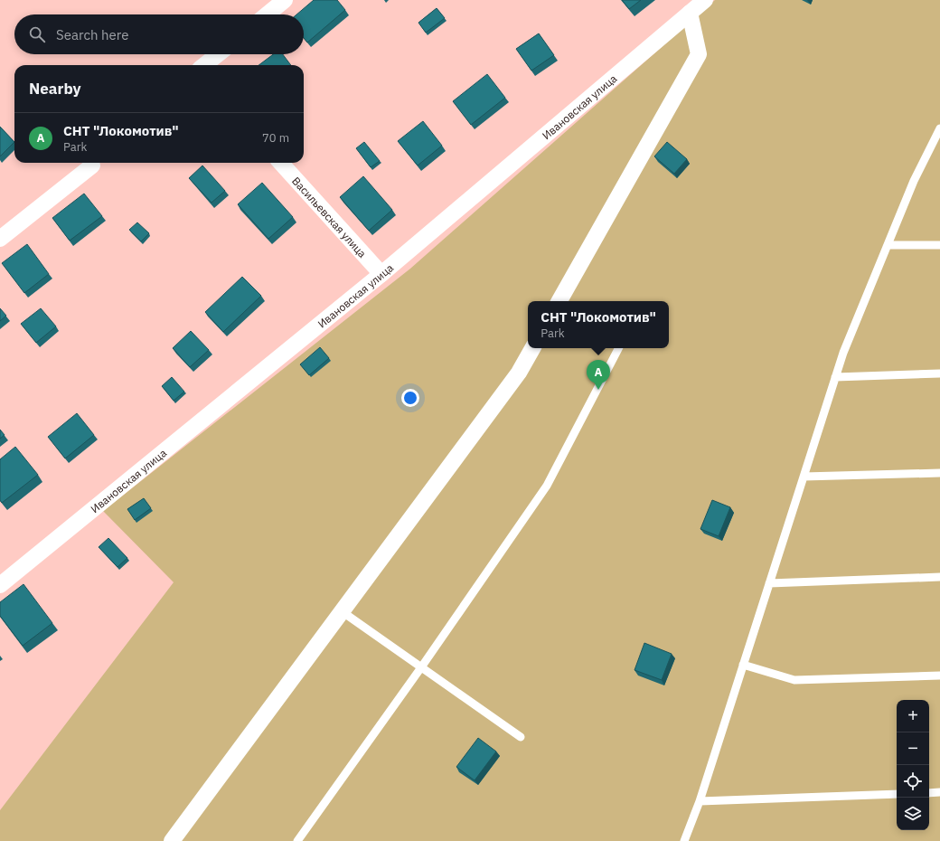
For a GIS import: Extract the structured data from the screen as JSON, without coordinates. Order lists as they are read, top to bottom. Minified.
{"streets":{"street":["Ивановская улица","Васильевская улица"]},"crossings":[["Ивановская улица","Васильевская улица"]],"page":{"search":"Search here","heading":"Nearby","list":[{"mark":"A","name":"СНТ \"Локомотив\"","note":"Park","value":"70 m"}],"popup":["СНТ \"Локомотив\"","Park"],"pins":"A","map_buttons":["+","−"]}}
